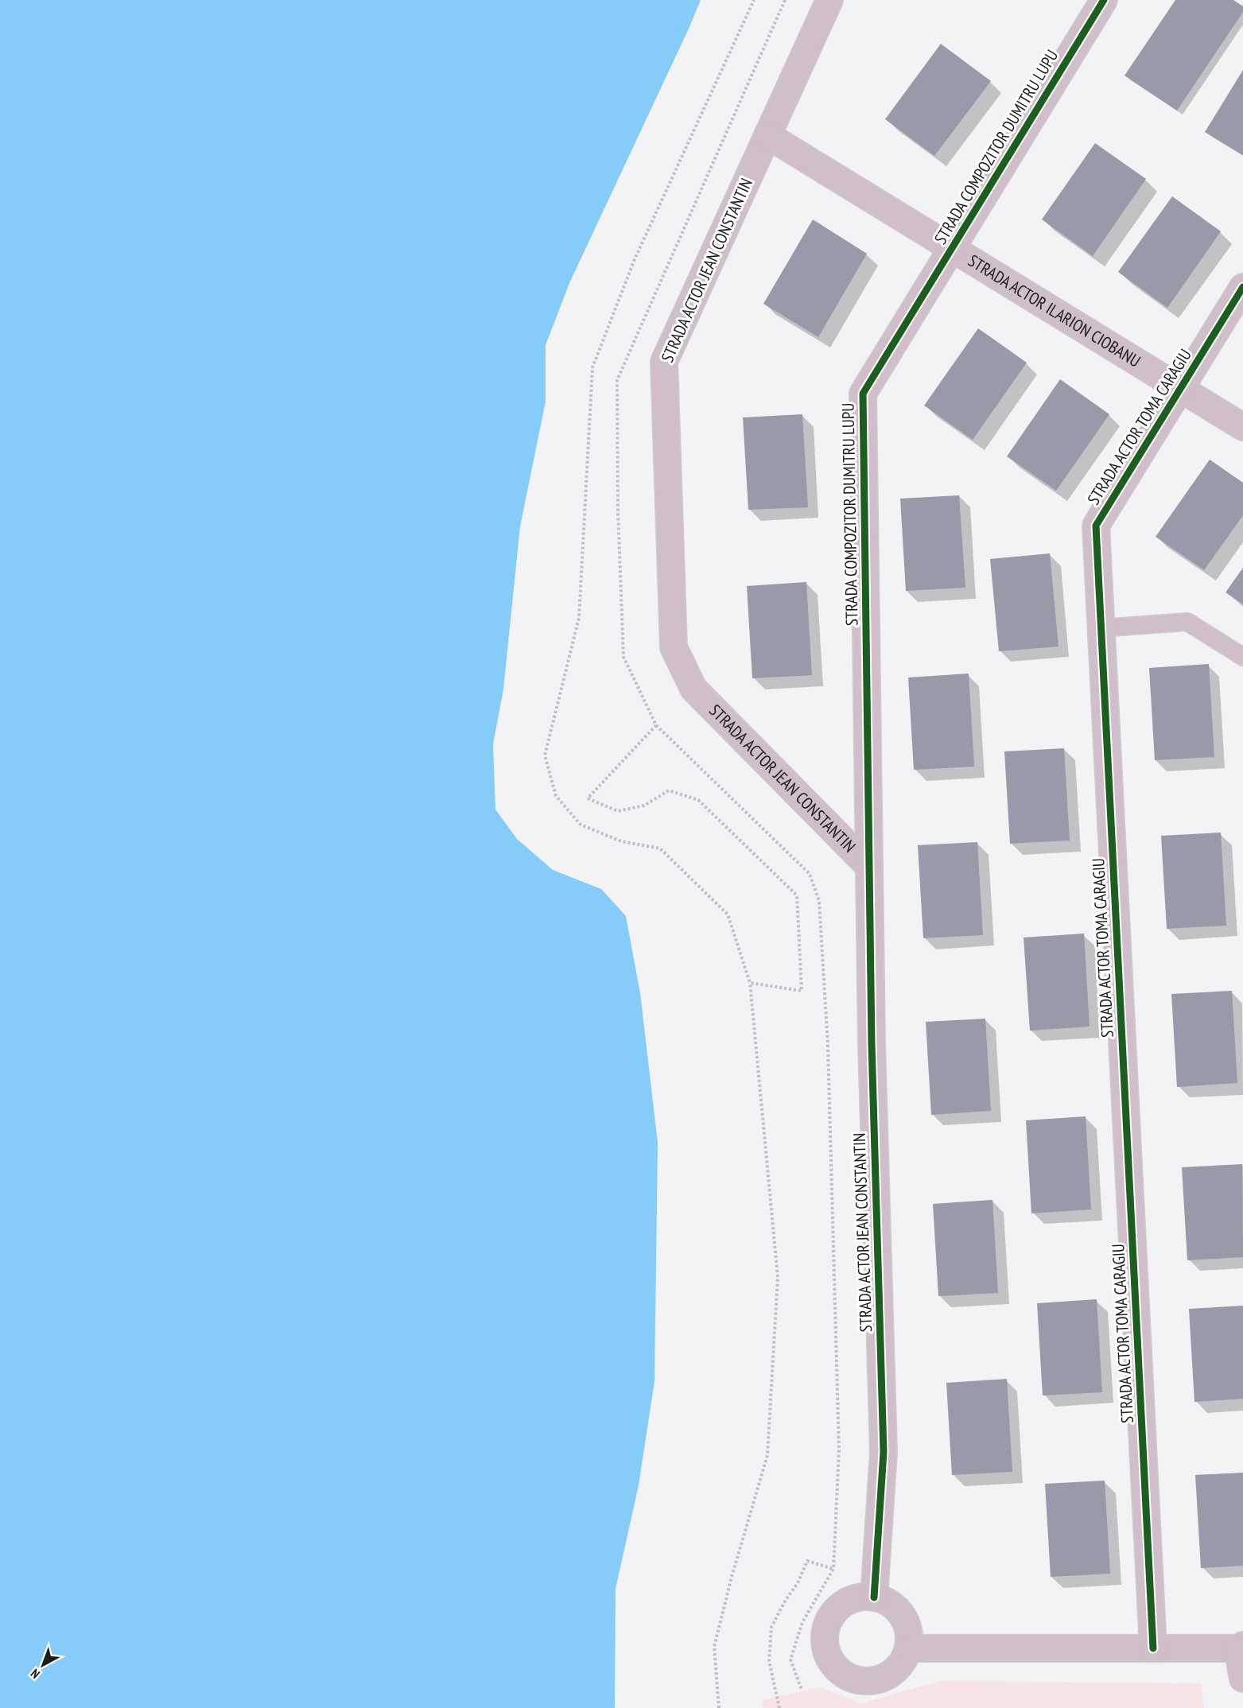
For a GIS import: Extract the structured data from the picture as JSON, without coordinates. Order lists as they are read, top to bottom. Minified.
{"streets":{"street":["STRADA COMPOZITOR DUMITRU LUPU","STRADA ACTOR JEAN CONSTANTIN","STRADA ACTOR ILARION CIOBANU","STRADA ACTOR TOMA CARAGIU"]},"crossings":[["STRADA COMPOZITOR DUMITRU LUPU","STRADA ACTOR JEAN CONSTANTIN"],["STRADA COMPOZITOR DUMITRU LUPU","STRADA ACTOR ILARION CIOBANU"],["STRADA ACTOR JEAN CONSTANTIN","STRADA ACTOR ILARION CIOBANU"],["STRADA ACTOR ILARION CIOBANU","STRADA ACTOR TOMA CARAGIU"]],"north":"bottom left"}
